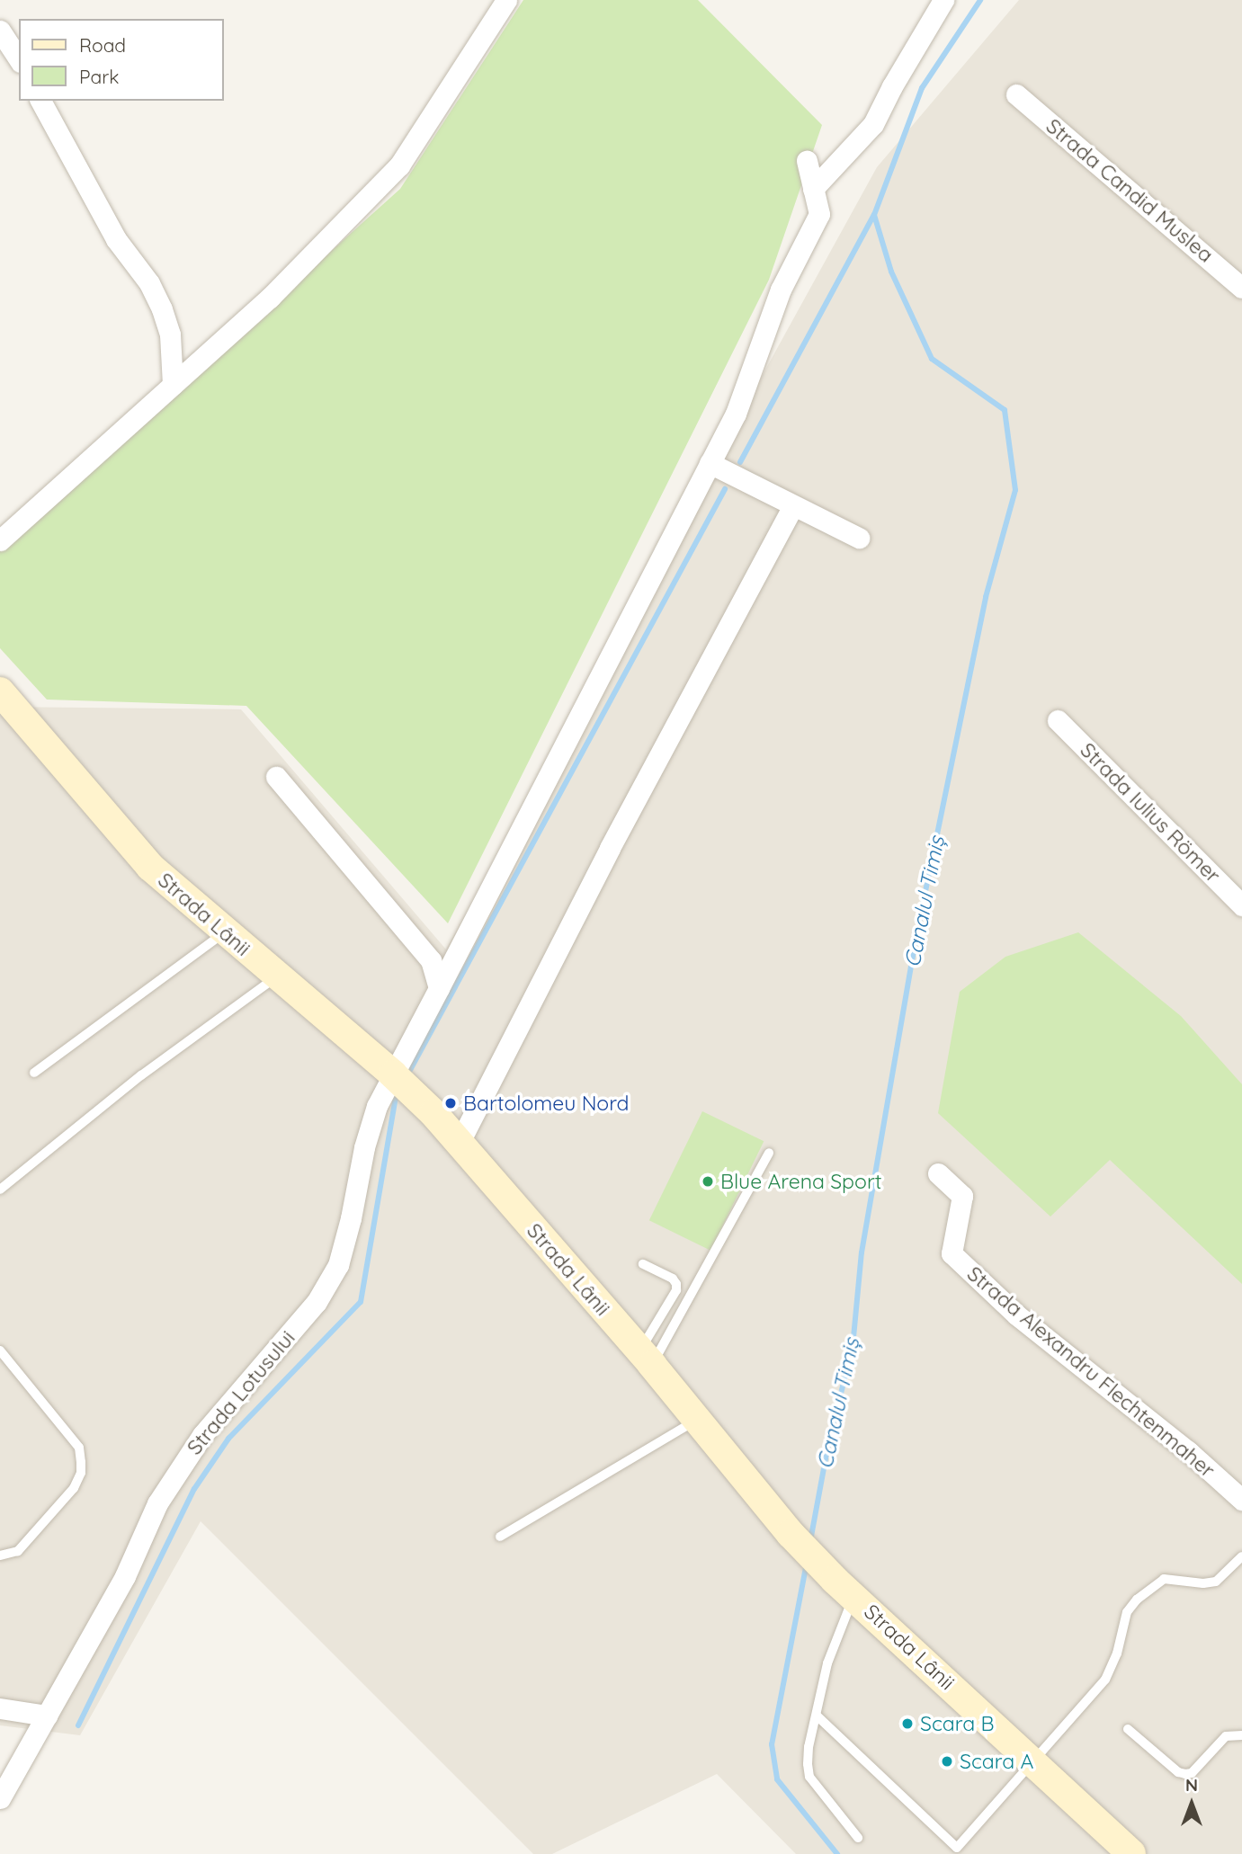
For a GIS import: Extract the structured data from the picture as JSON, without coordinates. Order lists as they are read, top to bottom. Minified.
{"streets":{"main road":["Strada Lânii"],"street":["Strada Candid Muslea","Strada Iulius Römer","Strada Alexandru Flechtenmaher","Strada Lotusului"]},"crossings":[["Strada Lânii","Strada Lotusului"]],"water":["Canalul Timiș"],"places":["Bartolomeu Nord","Blue Arena Sport","Scara B","Scara A"],"legend":["Road","Park"],"north":"top"}
